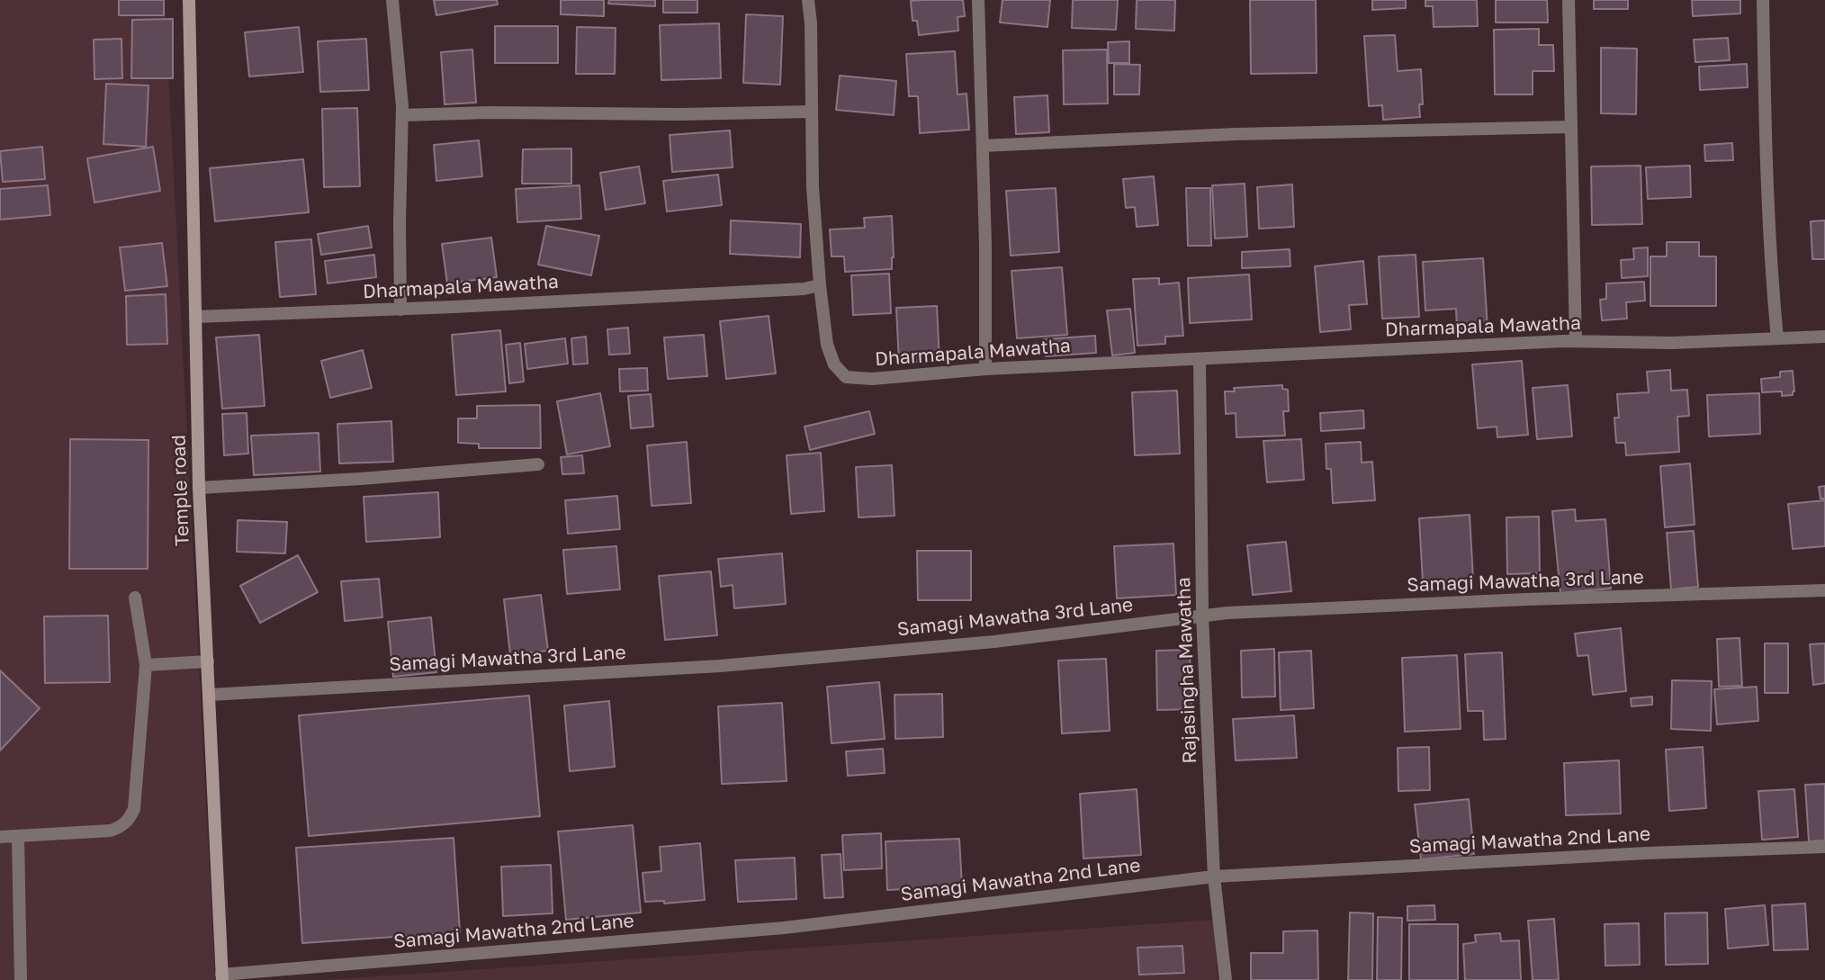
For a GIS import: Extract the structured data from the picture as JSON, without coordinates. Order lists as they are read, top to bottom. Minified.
{"streets":{"street":["Dharmapala Mawatha","Temple road","Samagi Mawatha 3rd Lane","Rajasingha Mawatha","Samagi Mawatha 2nd Lane"]},"crossings":[["Dharmapala Mawatha","Temple road"],["Dharmapala Mawatha","Rajasingha Mawatha"],["Temple road","Samagi Mawatha 3rd Lane"],["Temple road","Samagi Mawatha 2nd Lane"],["Samagi Mawatha 3rd Lane","Rajasingha Mawatha"],["Rajasingha Mawatha","Samagi Mawatha 2nd Lane"]]}
